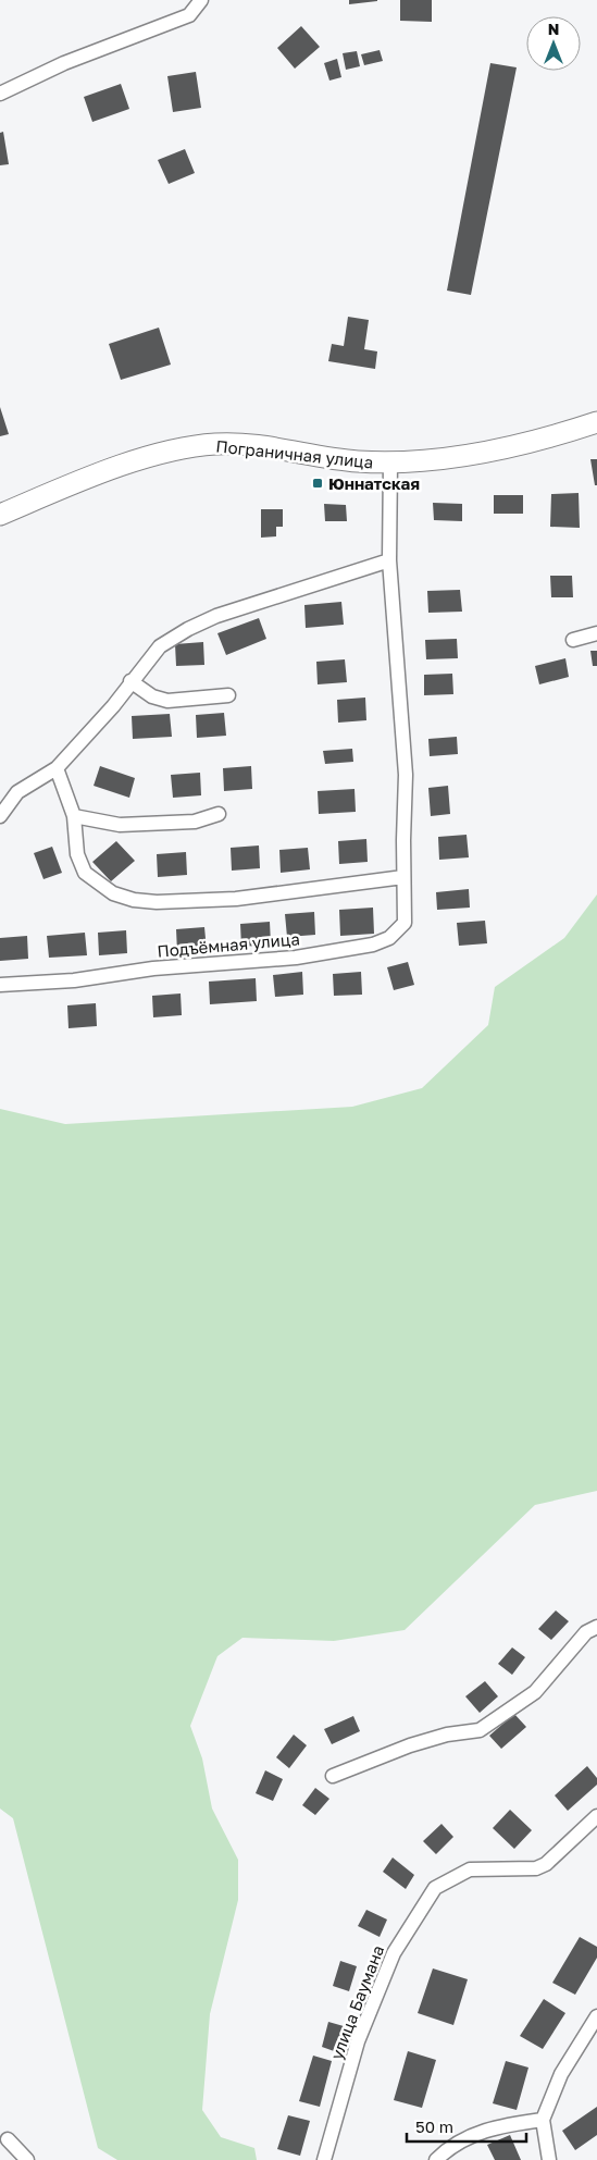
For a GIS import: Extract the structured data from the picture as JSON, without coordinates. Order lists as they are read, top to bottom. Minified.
{"streets":{"main road":["Пограничная улица"],"street":["Подъёмная улица","улица Баумана"]},"crossings":[["Пограничная улица","Подъёмная улица"]],"places":{"transit":["Юннатская"]},"scale_bar":"50 m","north":"top"}
